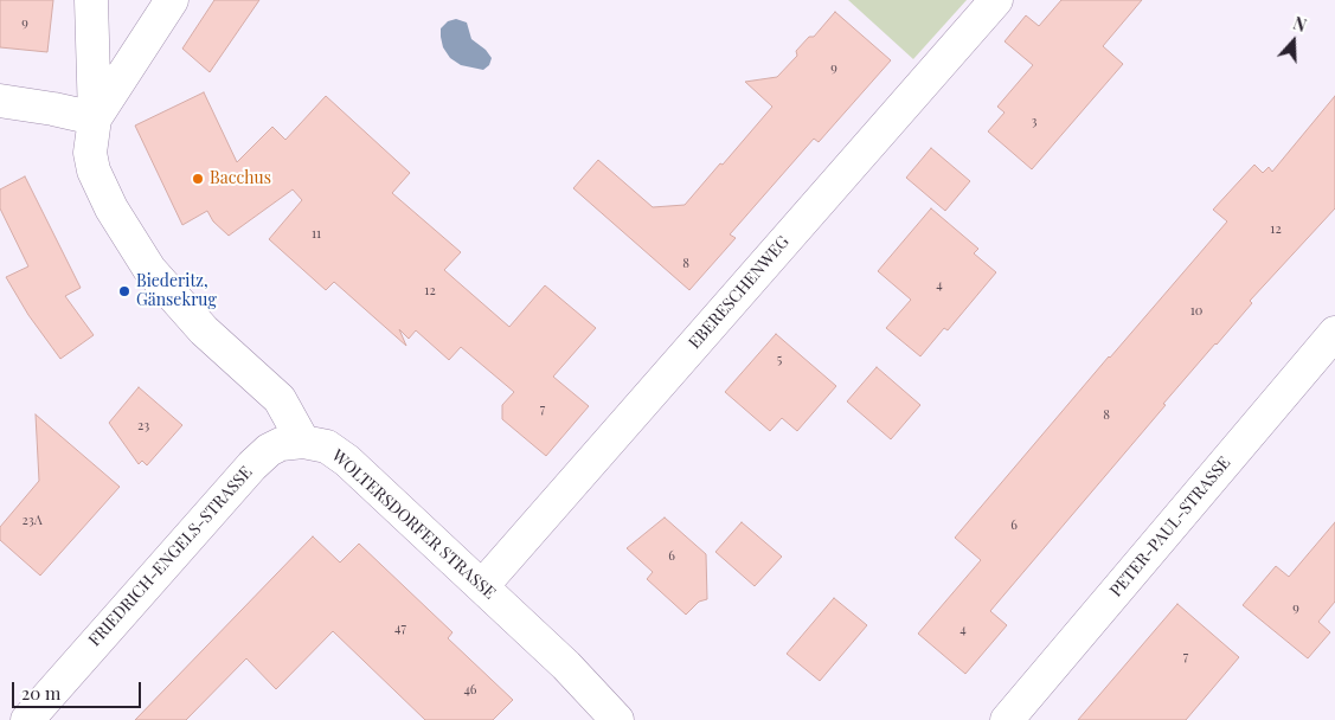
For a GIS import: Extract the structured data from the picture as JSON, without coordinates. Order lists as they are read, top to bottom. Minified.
{"streets":{"street":["EBERESCHENWEG","WOLTERSDORFER STRASSE","PETER-PAUL-STRASSE","FRIEDRICH-ENGELS-STRASSE"]},"crossings":[["EBERESCHENWEG","WOLTERSDORFER STRASSE"],["WOLTERSDORFER STRASSE","FRIEDRICH-ENGELS-STRASSE"]],"places":["Bacchus","Biederitz, Gänsekrug"],"house_numbers":["9","9","3","12","11","8","4","12","10","5","7","8","23","23A","6","6","9","47","4","7","46"],"scale_bar":"20 m","north":"top"}
